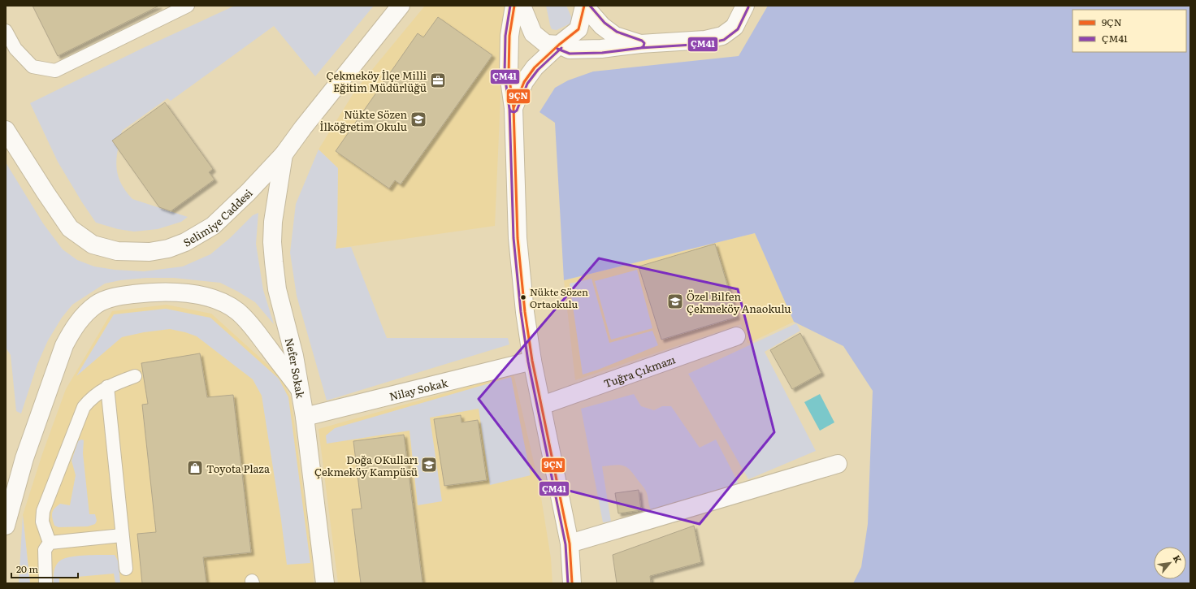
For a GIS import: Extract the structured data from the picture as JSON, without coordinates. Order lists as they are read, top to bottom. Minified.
{"streets":{"street":["Selimiye Caddesi","Nefer Sokak","Tuğra Çıkmazı","Nilay Sokak"]},"crossings":[["Selimiye Caddesi","Nefer Sokak"],["Nefer Sokak","Nilay Sokak"]],"places":{"office":["Çekmeköy İlçe Milli Eğitim Müdürlüğü"],"school or university":["Nükte Sözen İlköğretim Okulu","Özel Bilfen Çekmeköy Anaokulu","Doğa OKulları Çekmeköy Kampüsü"],"other":["Nükte Sözen Ortaokulu"],"shop":["Toyota Plaza"]},"lines":["transit line 9ÇN","transit line ÇM41"],"legend":["9ÇN","ÇM41"],"scale_bar":"20 m","north":"top right"}
